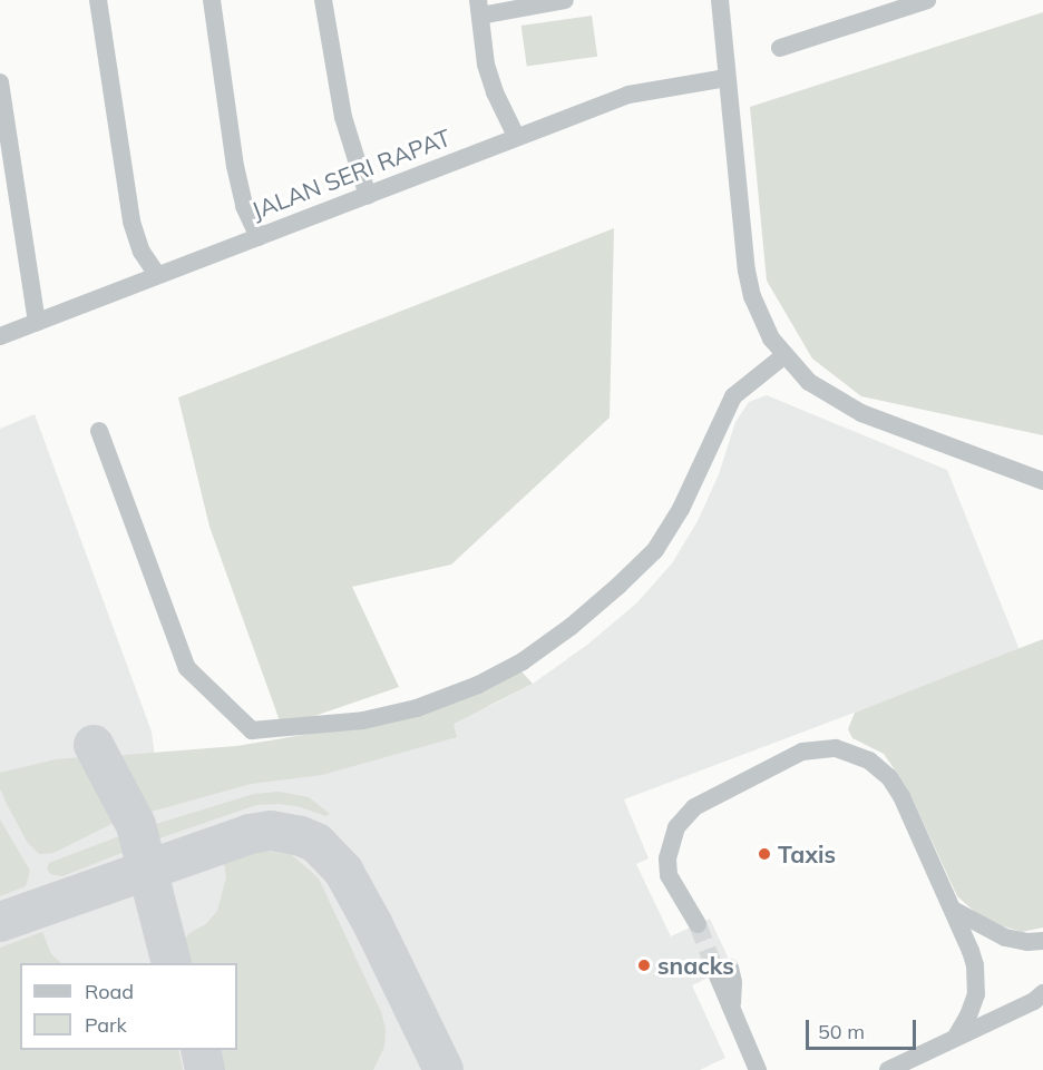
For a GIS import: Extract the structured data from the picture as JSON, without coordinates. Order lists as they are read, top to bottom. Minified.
{"streets":{"street":["JALAN SERI RAPAT"]},"places":["Taxis","snacks"],"legend":["Road","Park"],"scale_bar":"50 m"}
